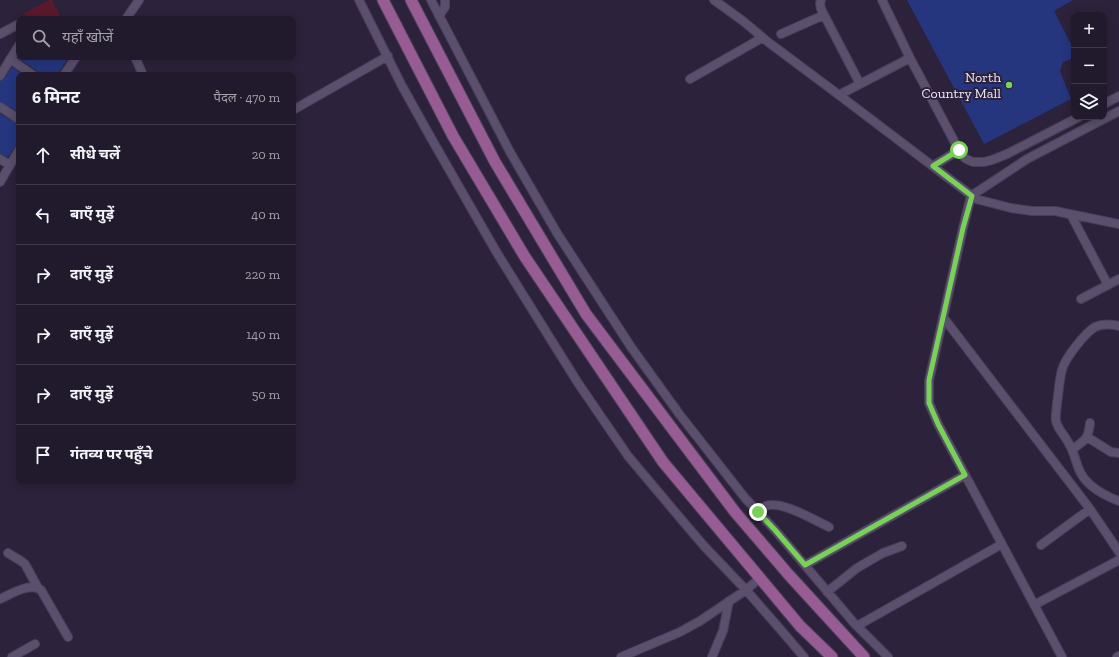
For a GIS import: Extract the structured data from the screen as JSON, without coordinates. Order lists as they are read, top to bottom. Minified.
{"places":["North Country Mall"],"page":{"map_buttons":["+","−"],"search":"यहाँ खोजें","heading":["6 मिनट","पैदल · 470 m"],"list":[["सीधे चलें","20 m"],["बाएँ मुड़ें","40 m"],["दाएँ मुड़ें","220 m"],["दाएँ मुड़ें","140 m"],["दाएँ मुड़ें","50 m"],"गंतव्य पर पहुँचे"]}}
